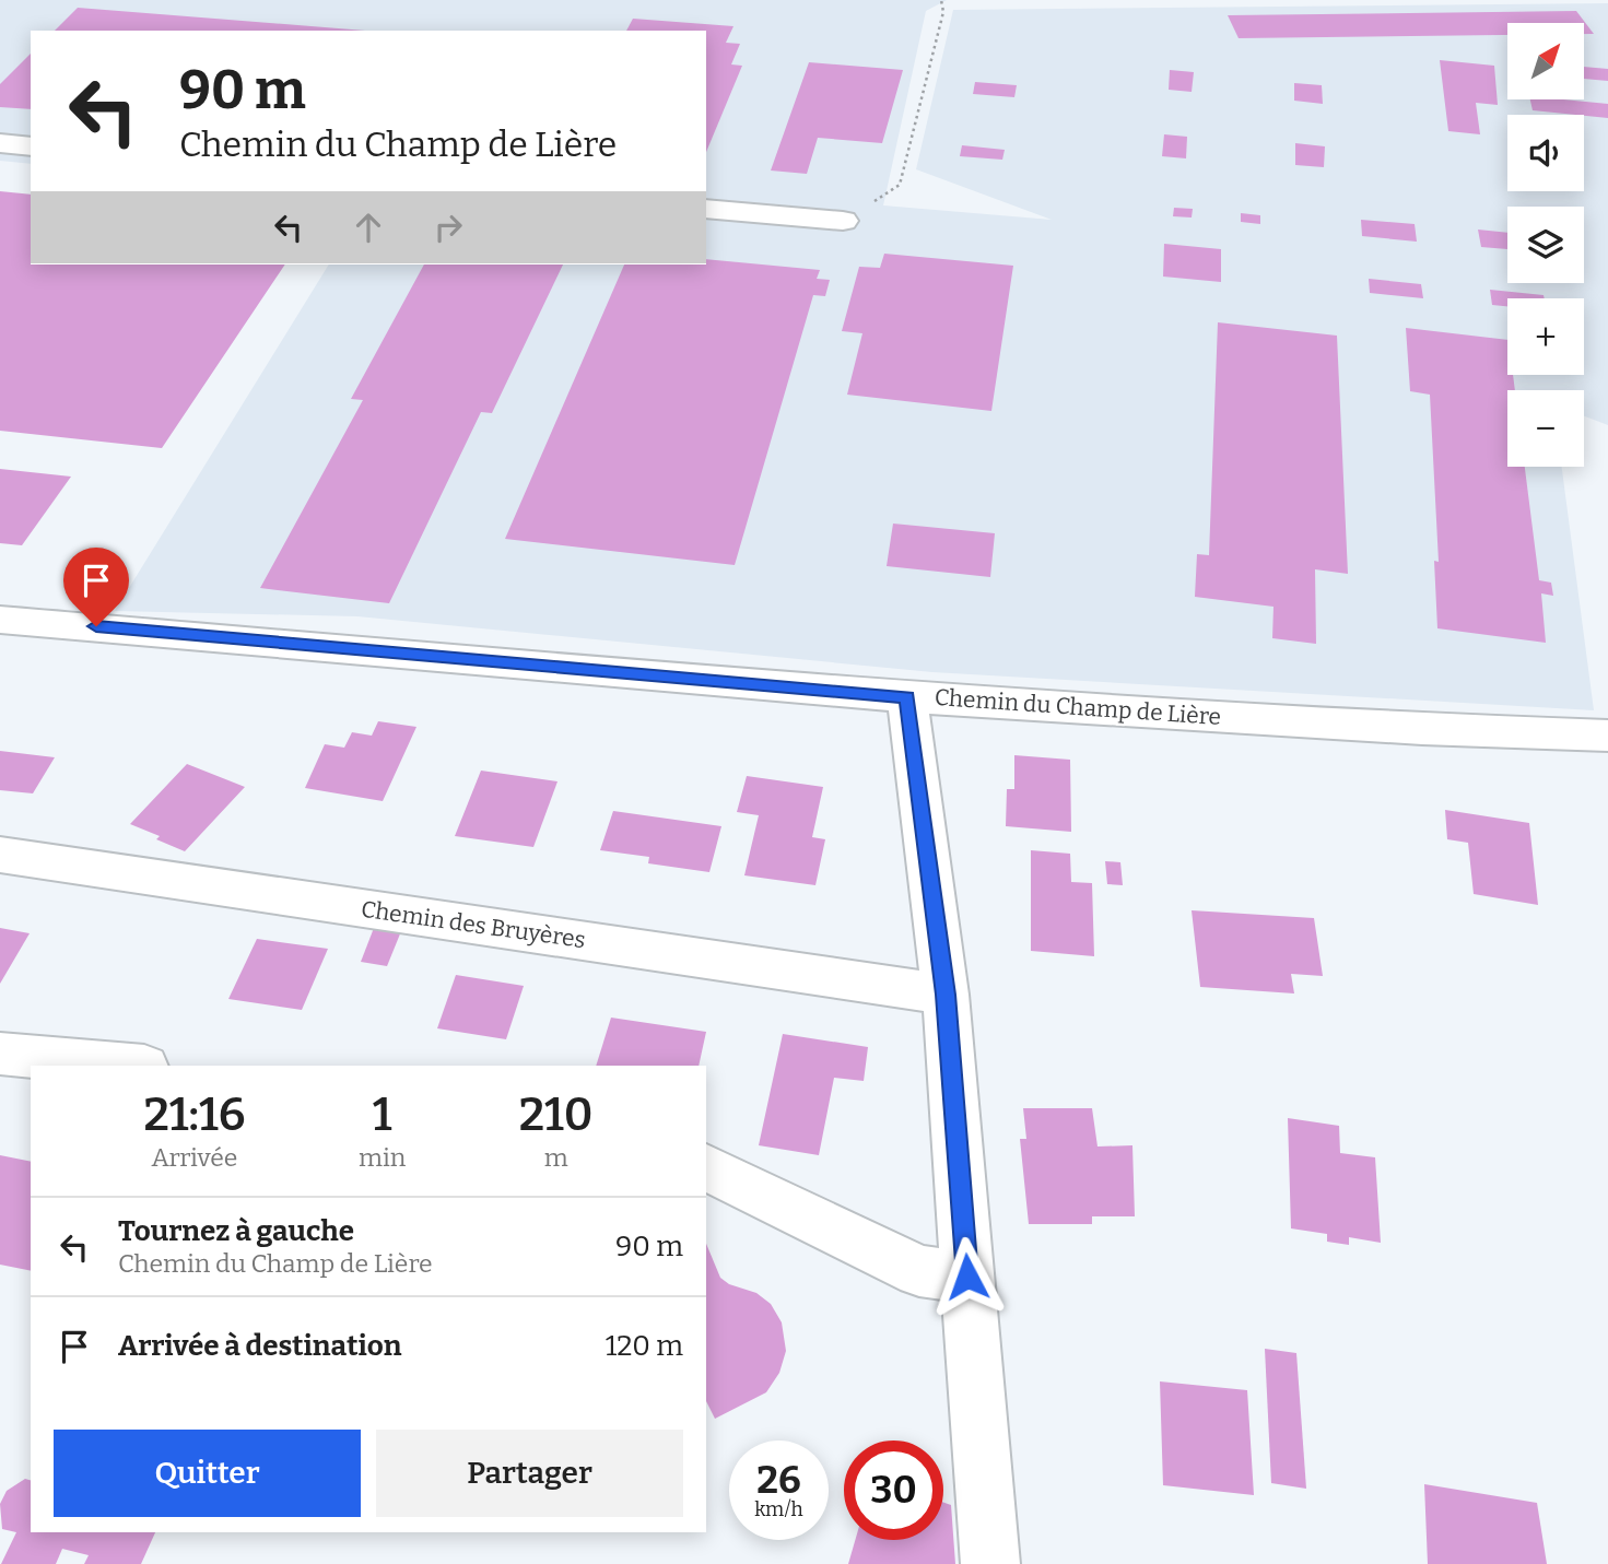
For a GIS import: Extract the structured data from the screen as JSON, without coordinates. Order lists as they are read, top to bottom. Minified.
{"streets":{"street":["Chemin du Champ de Lière","Chemin des Bruyères"]},"north":"top right","page":{"map_buttons":["+","−"],"turn":["90 m","Chemin du Champ de Lière"],"eta":["21:16","Arrivée","1","min","210","m"],"list":[{"name":"Tournez à gauche","note":"Chemin du Champ de Lière","value":"90 m"},{"name":"Arrivée à destination","value":"120 m"}],"buttons":["Quitter","Partager"],"speed":"26 km/h","limit":"30"}}
